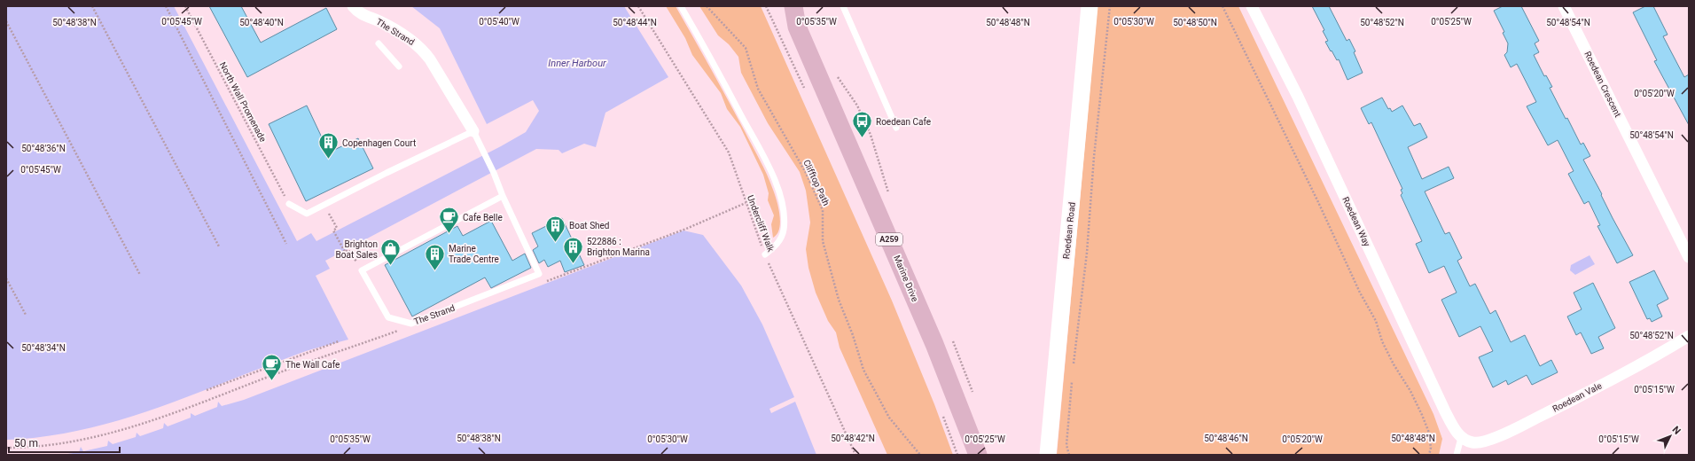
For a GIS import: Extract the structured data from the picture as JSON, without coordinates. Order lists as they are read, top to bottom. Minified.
{"streets":{"main road":["Roedean Road","A259","Marine Drive"],"street":["The Strand","Roedean Crescent","Roedean Way","Roedean Vale"],"path":["North Wall Promenade","Clifftop Path","Undercliff Walk"]},"crossings":[["Roedean Way","Roedean Vale"]],"water":["Inner Harbour"],"places":{"bus stop":["Roedean Cafe"],"building":["Copenhagen Court","Boat Shed","522886 : Brighton Marina","Marine Trade Centre"],"cafe":["Cafe Belle","The Wall Cafe"],"shop":["Brighton Boat Sales"]},"scale_bar":"50 m","north":"top right","coordinates":["0°05'45\"W","0°05'40\"W","0°05'35\"W","0°05'30\"W","0°05'25\"W","50°48'38\"N","50°48'40\"N","50°48'44\"N","50°48'48\"N","50°48'50\"N","50°48'52\"N","50°48'54\"N","0°05'20\"W","50°48'36\"N","50°48'34\"N","0°05'15\"W","50°48'42\"N","50°48'46\"N"]}
